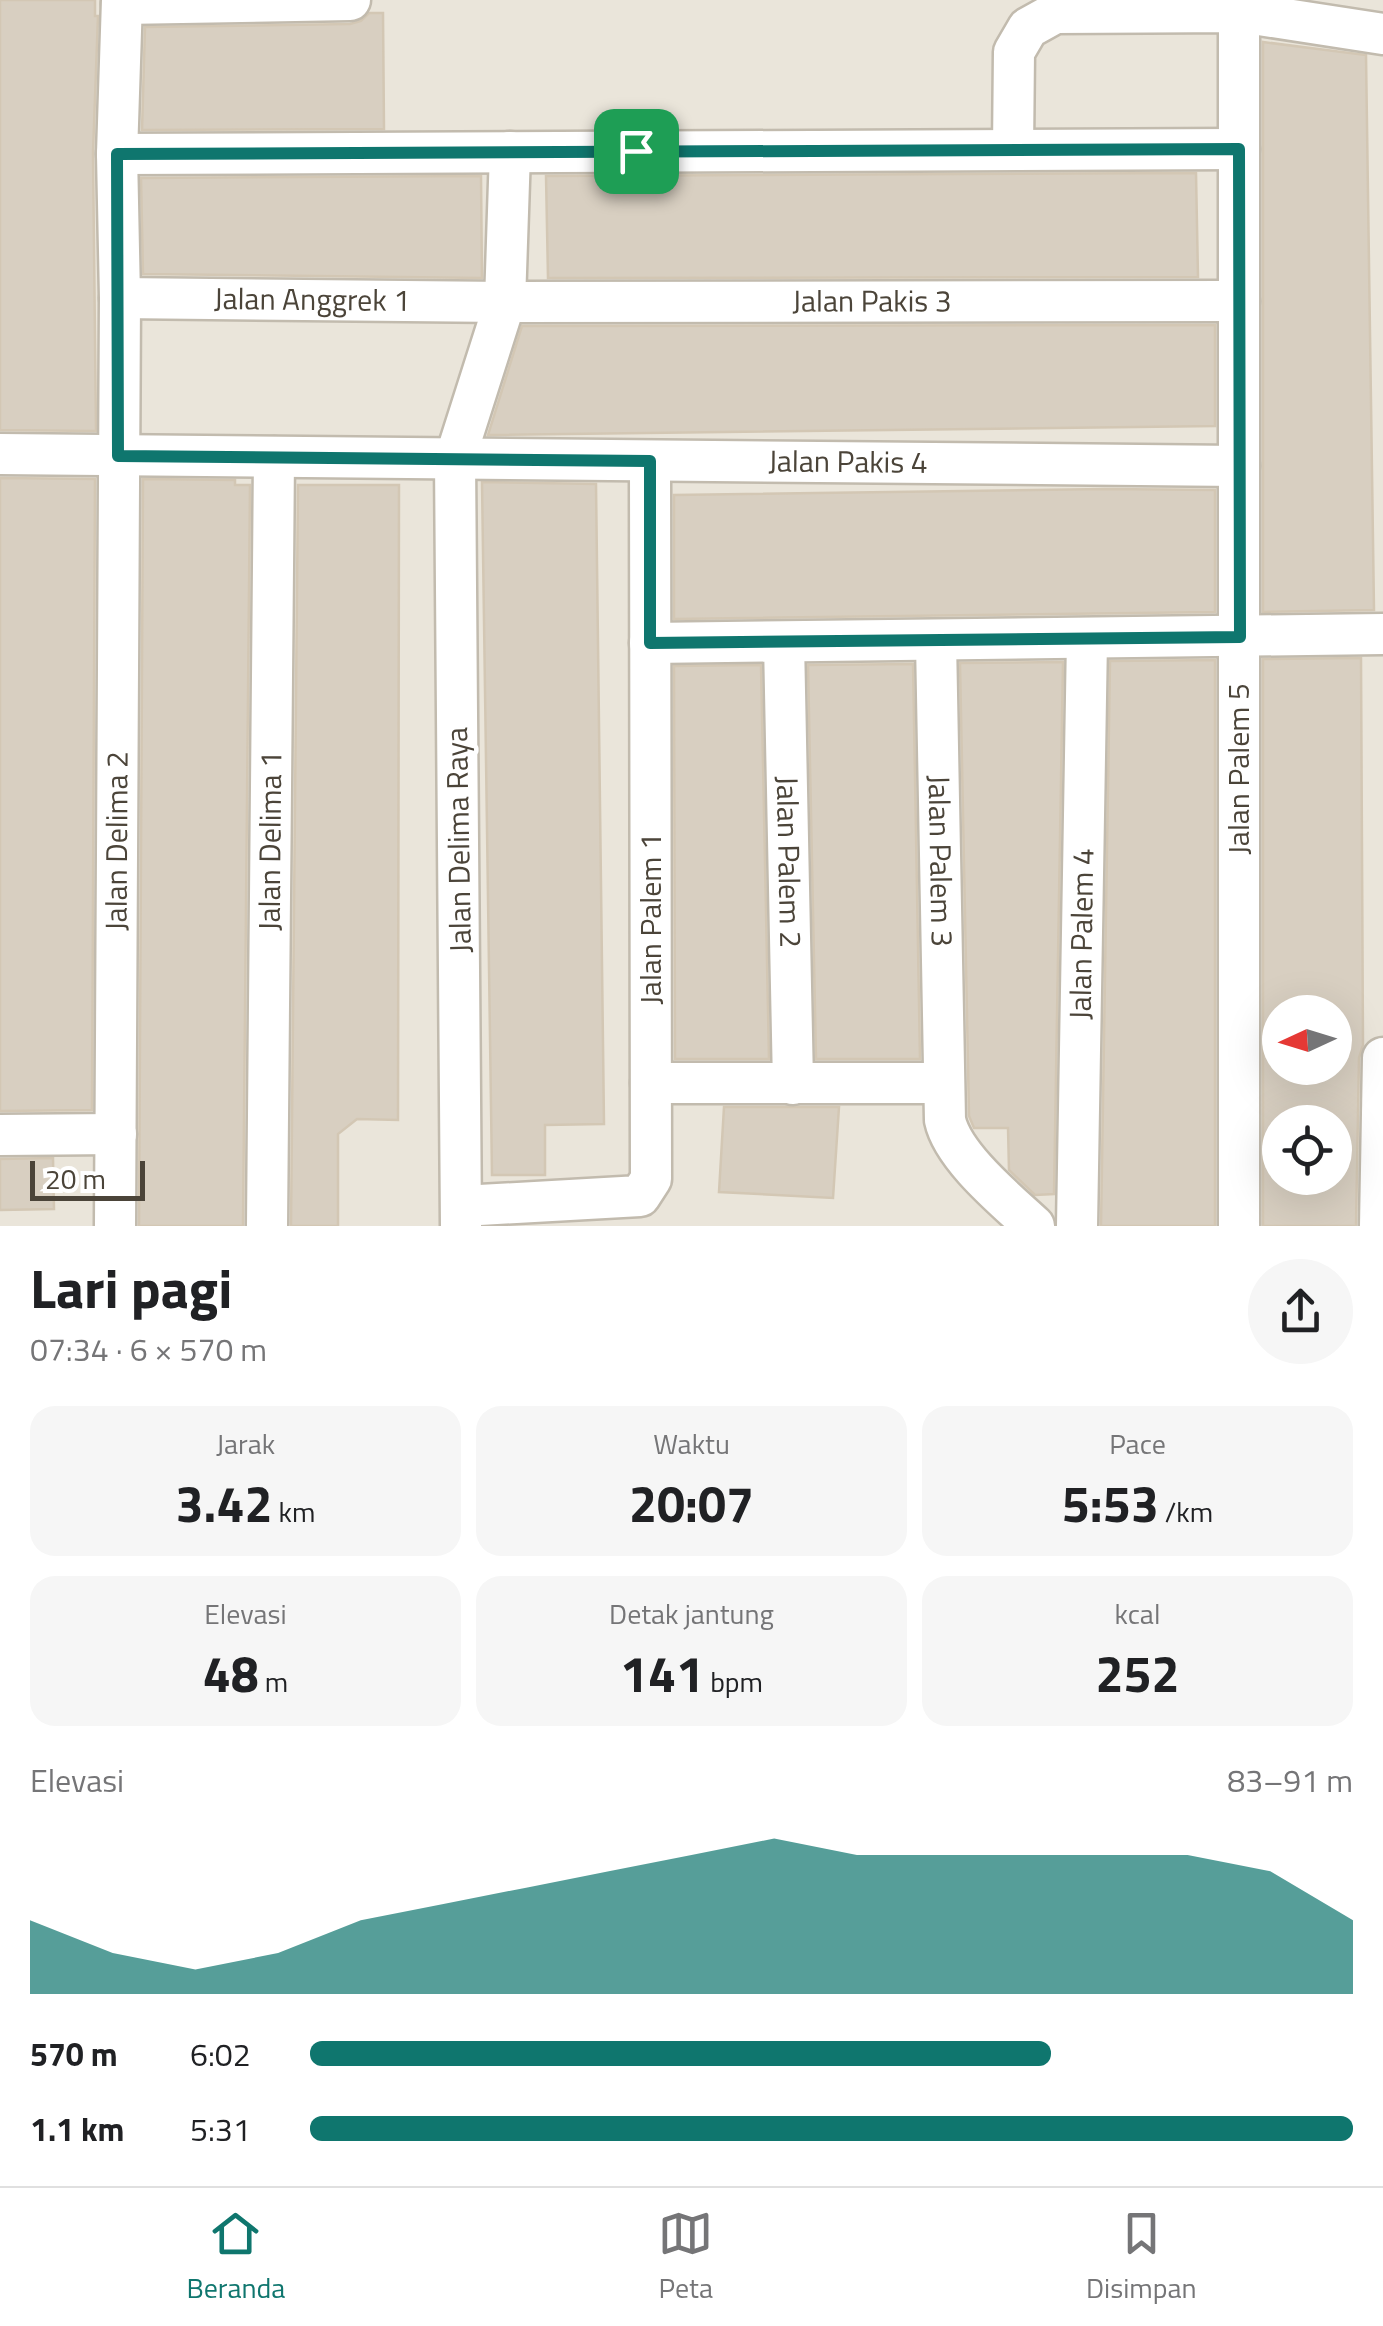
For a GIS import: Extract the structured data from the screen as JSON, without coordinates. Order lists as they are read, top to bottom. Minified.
{"streets":{"street":["Jalan Anggrek 1","Jalan Pakis 3","Jalan Pakis 4","Jalan Palem 5","Jalan Delima Raya","Jalan Delima 2","Jalan Delima 1","Jalan Palem 3","Jalan Palem 2","Jalan Palem 1","Jalan Palem 4"]},"crossings":[["Jalan Anggrek 1","Jalan Pakis 3"],["Jalan Anggrek 1","Jalan Delima Raya"],["Jalan Anggrek 1","Jalan Delima 2"],["Jalan Pakis 3","Jalan Palem 5"],["Jalan Pakis 3","Jalan Delima Raya"],["Jalan Pakis 4","Jalan Palem 5"],["Jalan Pakis 4","Jalan Delima Raya"],["Jalan Pakis 4","Jalan Delima 2"],["Jalan Pakis 4","Jalan Delima 1"],["Jalan Pakis 4","Jalan Palem 1"],["Jalan Delima Raya","Jalan Palem 1"]],"scale_bar":"20 m","north":"left","page":{"scale":"20 m","heading":["Lari pagi","07:34 · 6 × 570 m"],"stats":[["Jarak","3.42 km"],["Waktu","20:07"],["Pace","5:53 /km"],["Elevasi","48 m"],["Detak jantung","141 bpm"],["kcal","252"]],"chart":["Elevasi","83–91 m"],"list":[{"name":"570 m","note":"6:02"},{"name":"1.1 km","note":"5:31"}],"tabs":["Beranda","Peta","Disimpan"]}}
